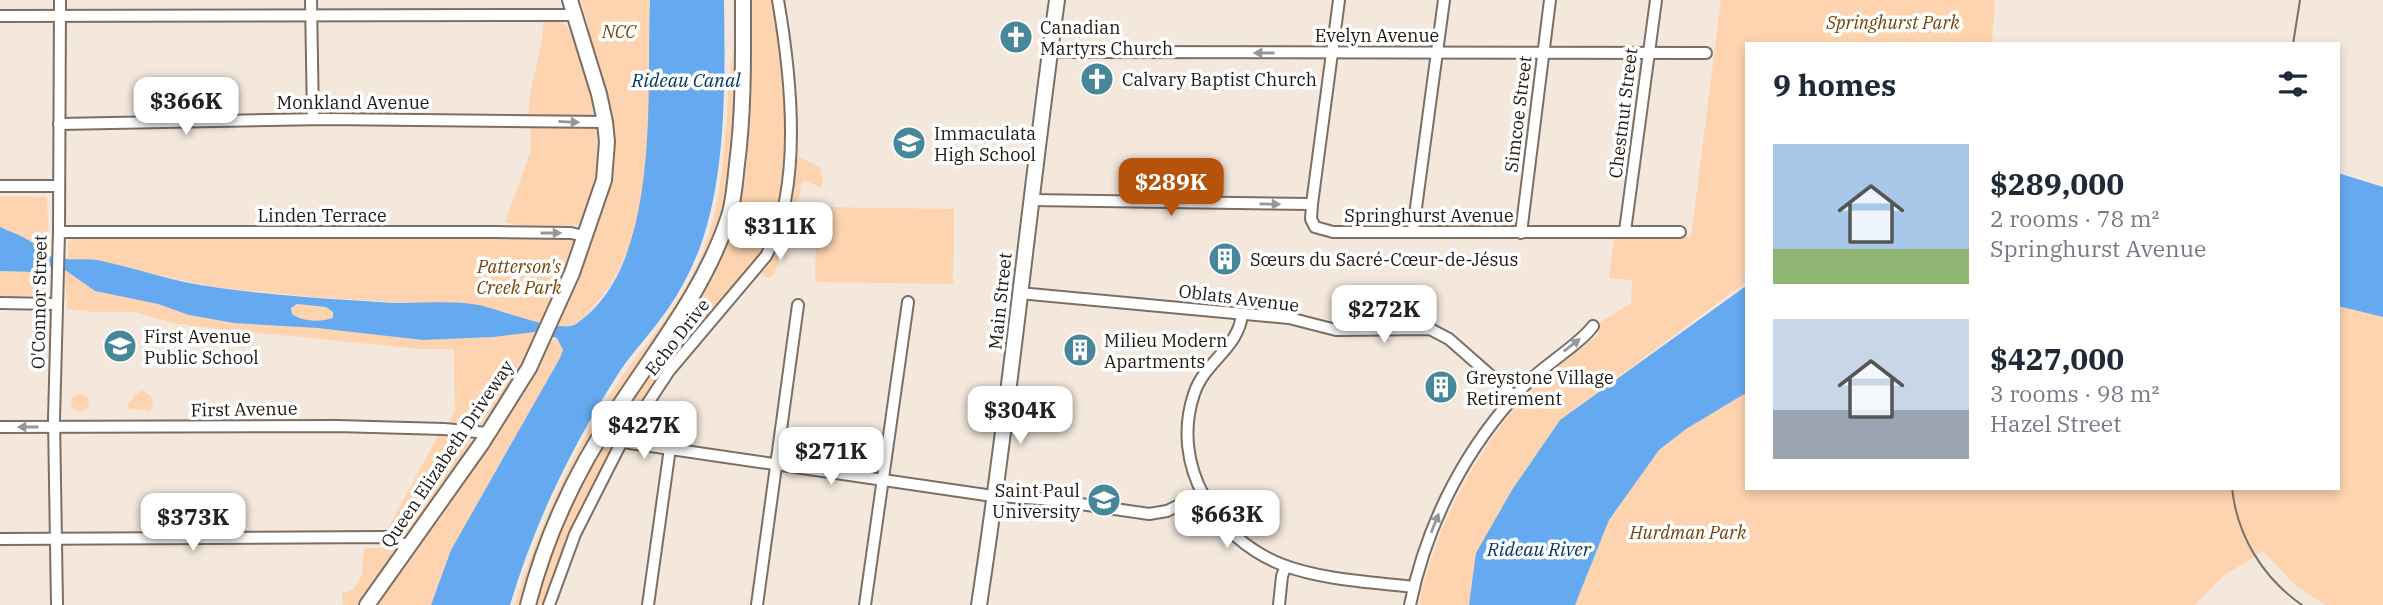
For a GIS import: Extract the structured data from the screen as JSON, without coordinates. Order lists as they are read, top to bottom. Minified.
{"streets":{"main road":["Main Street","Queen Elizabeth Driveway"],"street":["Evelyn Avenue","Monkland Avenue","Chestnut Street","Simcoe Street","Linden Terrace","Springhurst Avenue","Oblats Avenue","O'Connor Street","Echo Drive","First Avenue"]},"crossings":[["Evelyn Avenue","Chestnut Street"],["Evelyn Avenue","Simcoe Street"],["Evelyn Avenue","Main Street"],["Monkland Avenue","O'Connor Street"],["Monkland Avenue","Queen Elizabeth Driveway"],["Chestnut Street","Springhurst Avenue"],["Simcoe Street","Springhurst Avenue"],["Linden Terrace","O'Connor Street"],["Linden Terrace","Queen Elizabeth Driveway"],["Oblats Avenue","Main Street"],["O'Connor Street","First Avenue"],["First Avenue","Queen Elizabeth Driveway"]],"one_way":["Evelyn Avenue","Monkland Avenue","Linden Terrace"],"water":["Rideau Canal","Rideau River"],"parks":["Springhurst Park","NCC","Patterson's Creek Park","Hurdman Park"],"places":{"church":["Canadian Martyrs Church","Calvary Baptist Church"],"school or university":["Immaculata High School","First Avenue Public School","Saint Paul University"],"building":["Sœurs du Sacré-Cœur-de-Jésus","Milieu Modern Apartments","Greystone Village Retirement"]},"page":{"heading":"9 homes","price":["$366K","$289K","$311K","$272K","$304K","$427K","$271K","$663K","$373K"],"list":[{"name":"$289,000","note":"2 rooms · 78 m² · Springhurst Avenue"},{"name":"$427,000","note":"3 rooms · 98 m² · Hazel Street"}]}}
